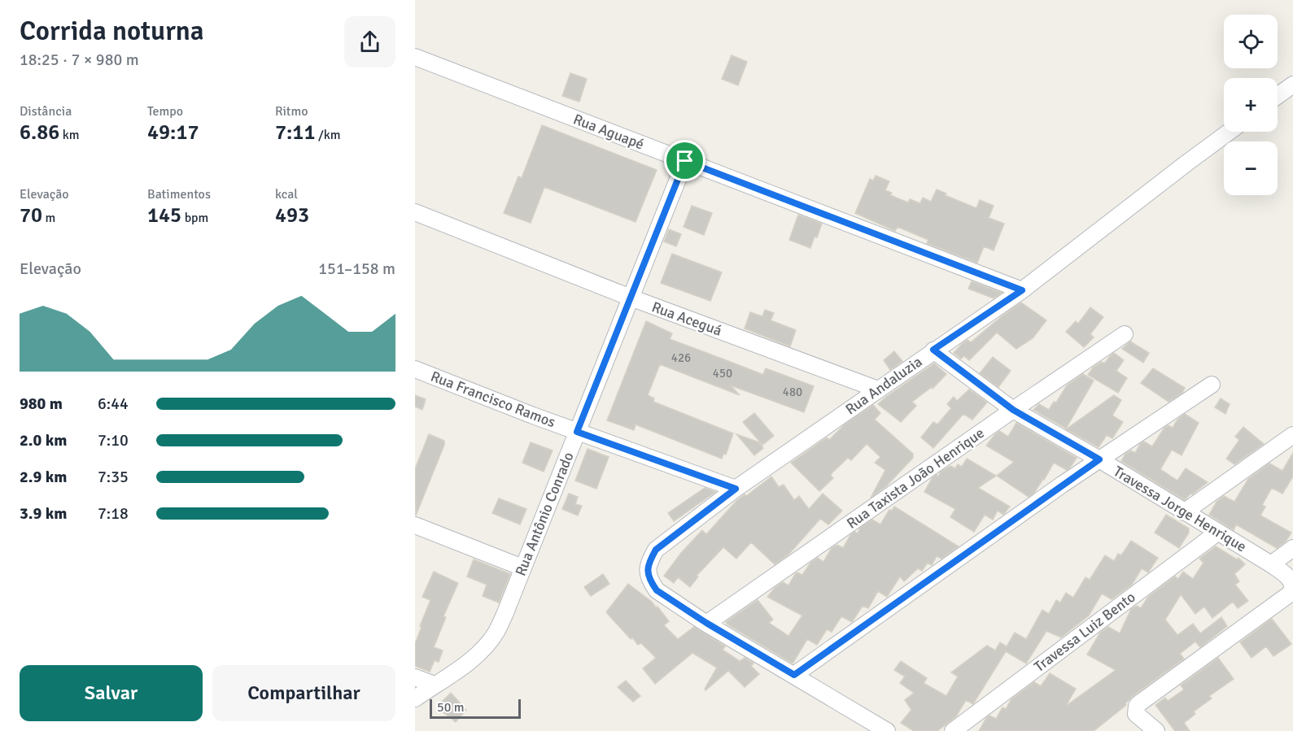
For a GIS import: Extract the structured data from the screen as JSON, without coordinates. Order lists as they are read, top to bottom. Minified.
{"streets":{"street":["Rua Aguapé","Rua Aceguá","Rua Andaluzia","Rua Francisco Ramos","Rua Taxista João Henrique","Travessa Jorge Henrique","Rua Antônio Conrado","Travessa Luiz Bento"]},"crossings":[["Rua Aguapé","Rua Andaluzia"],["Rua Aguapé","Rua Antônio Conrado"],["Rua Aceguá","Rua Andaluzia"],["Rua Aceguá","Rua Antônio Conrado"],["Rua Andaluzia","Rua Francisco Ramos"],["Rua Andaluzia","Rua Taxista João Henrique"],["Rua Andaluzia","Travessa Jorge Henrique"],["Rua Francisco Ramos","Rua Antônio Conrado"],["Rua Taxista João Henrique","Travessa Jorge Henrique"],["Travessa Jorge Henrique","Travessa Luiz Bento"]],"house_numbers":["426","450","480"],"scale_bar":"50 m","page":{"heading":["Corrida noturna","18:25 · 7 × 980 m"],"map_buttons":["+","−"],"stats":[["Distância","6.86 km"],["Tempo","49:17"],["Ritmo","7:11 /km"],["Elevação","70 m"],["Batimentos","145 bpm"],["kcal","493"]],"chart":["Elevação","151–158 m"],"list":[{"name":"980 m","note":"6:44"},{"name":"2.0 km","note":"7:10"},{"name":"2.9 km","note":"7:35"},{"name":"3.9 km","note":"7:18"}],"buttons":["Salvar","Compartilhar"],"scale":"50 m"}}
